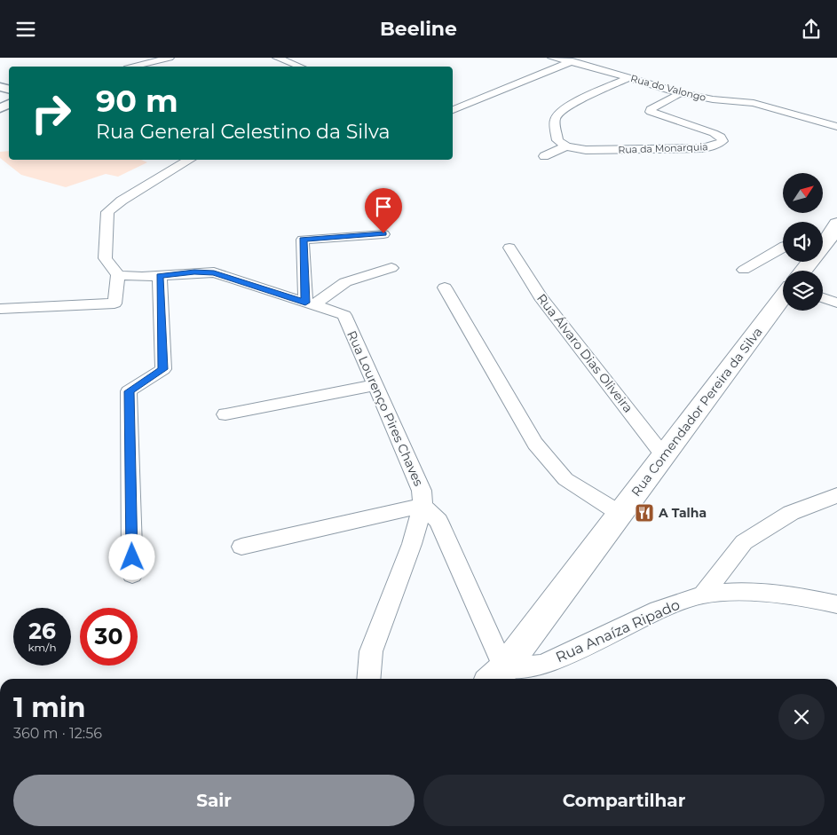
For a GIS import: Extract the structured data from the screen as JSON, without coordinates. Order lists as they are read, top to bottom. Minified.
{"streets":{"main road":["Rua Comendador Pereira da Silva"],"street":["Rua do Valongo","Rua da Monarquia","Rua Álvaro Dias Oliveira","Rua Lourenço Pires Chaves","Rua Anaíza Ripado"]},"crossings":[["Rua do Valongo","Rua da Monarquia"],["Rua Álvaro Dias Oliveira","Rua Comendador Pereira da Silva"],["Rua Comendador Pereira da Silva","Rua Anaíza Ripado"]],"places":{"restaurant":["A Talha"]},"north":"top right","page":{"header":"Beeline","turn":["90 m","Rua General Celestino da Silva"],"speed":"26 km/h","limit":"30","heading":["1 min","360 m · 12:56"],"buttons":["Sair","Compartilhar"]}}
